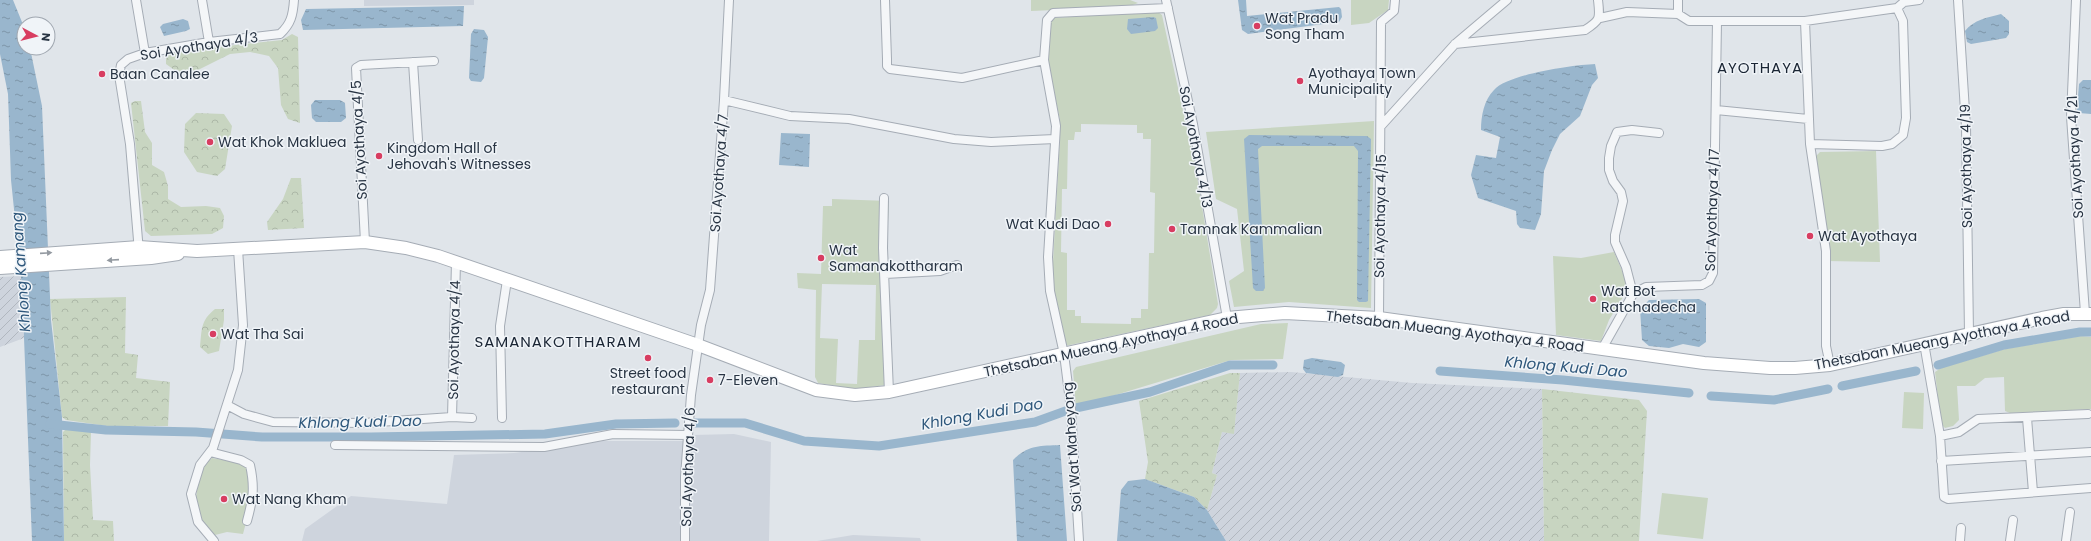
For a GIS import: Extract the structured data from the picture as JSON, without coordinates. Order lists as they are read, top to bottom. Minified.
{"streets":{"street":["Soi Ayothaya 4/3","Soi Ayothaya 4/5","Soi Ayothaya 4/13","Soi Ayothaya 4/21","Soi Ayothaya 4/19","Soi Ayothaya 4/7","Soi Ayothaya 4/17","Soi Ayothaya 4/15","Thetsaban Mueang Ayothaya 4 Road","Soi Ayothaya 4/4","Soi Wat Maheyong","Soi Ayothaya 4/6"]},"crossings":[["Soi Ayothaya 4/3","Thetsaban Mueang Ayothaya 4 Road"],["Soi Ayothaya 4/5","Thetsaban Mueang Ayothaya 4 Road"],["Soi Ayothaya 4/13","Thetsaban Mueang Ayothaya 4 Road"],["Soi Ayothaya 4/13","Soi Wat Maheyong"],["Soi Ayothaya 4/21","Thetsaban Mueang Ayothaya 4 Road"],["Soi Ayothaya 4/19","Thetsaban Mueang Ayothaya 4 Road"],["Soi Ayothaya 4/7","Thetsaban Mueang Ayothaya 4 Road"],["Soi Ayothaya 4/7","Soi Ayothaya 4/6"],["Soi Ayothaya 4/15","Thetsaban Mueang Ayothaya 4 Road"],["Thetsaban Mueang Ayothaya 4 Road","Soi Ayothaya 4/4"],["Thetsaban Mueang Ayothaya 4 Road","Soi Wat Maheyong"],["Thetsaban Mueang Ayothaya 4 Road","Soi Ayothaya 4/6"]],"districts":["AYOTHAYA","SAMANAKOTTHARAM"],"water":["Khlong Kamang","Khlong Kudi Dao"],"places":["Wat Pradu Song Tham","Baan Canalee","Ayothaya Town Municipality","Wat Khok Makluea","Kingdom Hall of Jehovah's Witnesses","Wat Kudi Dao","Tamnak Kammalian","Wat Ayothaya","Wat Samanakottharam","Wat Bot Ratchadecha","Wat Tha Sai","Street food restaurant","7-Eleven","Wat Nang Kham"],"north":"right"}
